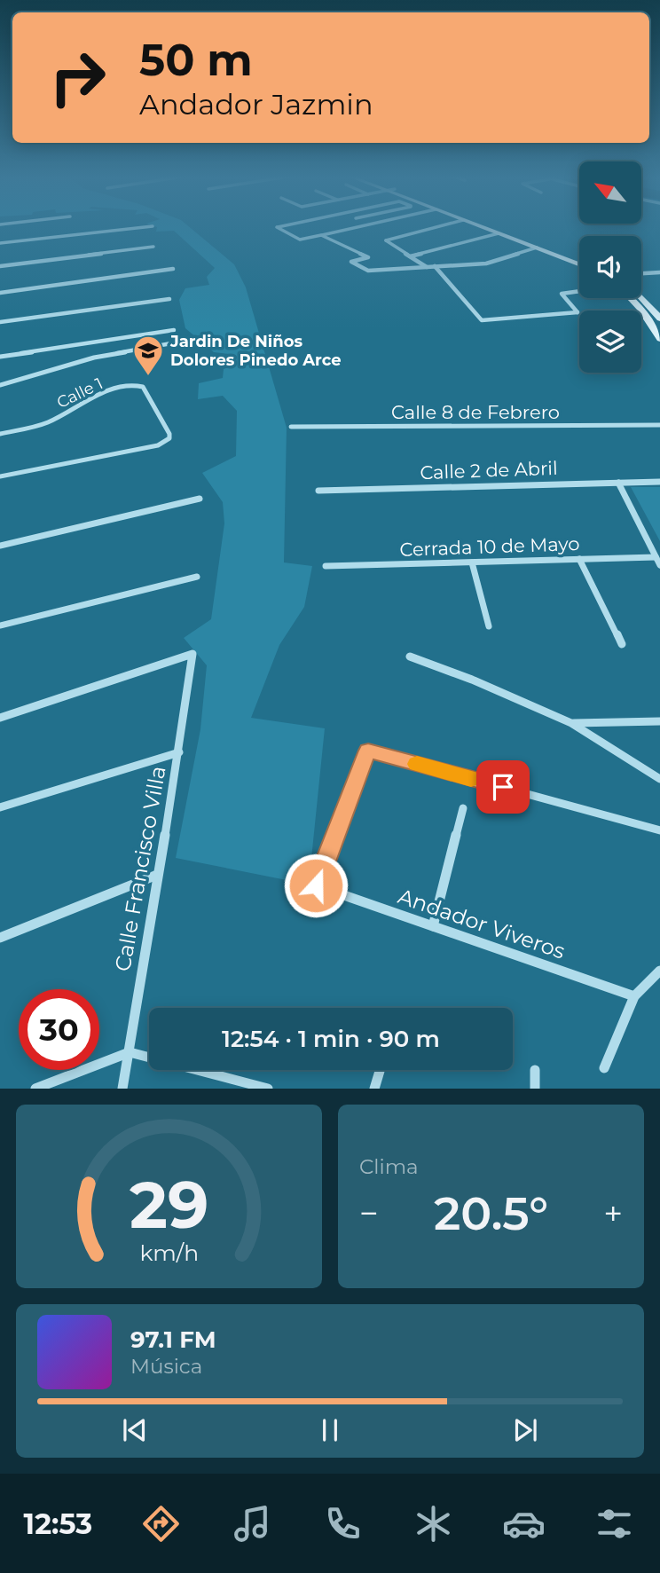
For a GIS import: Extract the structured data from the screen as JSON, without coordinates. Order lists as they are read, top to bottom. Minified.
{"streets":{"street":["Calle 1","Calle 8 de Febrero","Calle 2 de Abril","Cerrada 10 de Mayo","Calle Francisco Villa","Andador Viveros"]},"places":{"school or university":["Jardin De Niños Dolores Pinedo Arce"]},"north":"top left","page":{"turn":["50 m","Andador Jazmin"],"limit":"30","trip":"12:54 · 1 min · 90 m","tile":"Clima","heat":["−","20.5°","+"],"song":["97.1 FM","Música"],"tabs":"12:53","gauge":["29","km/h"]}}
